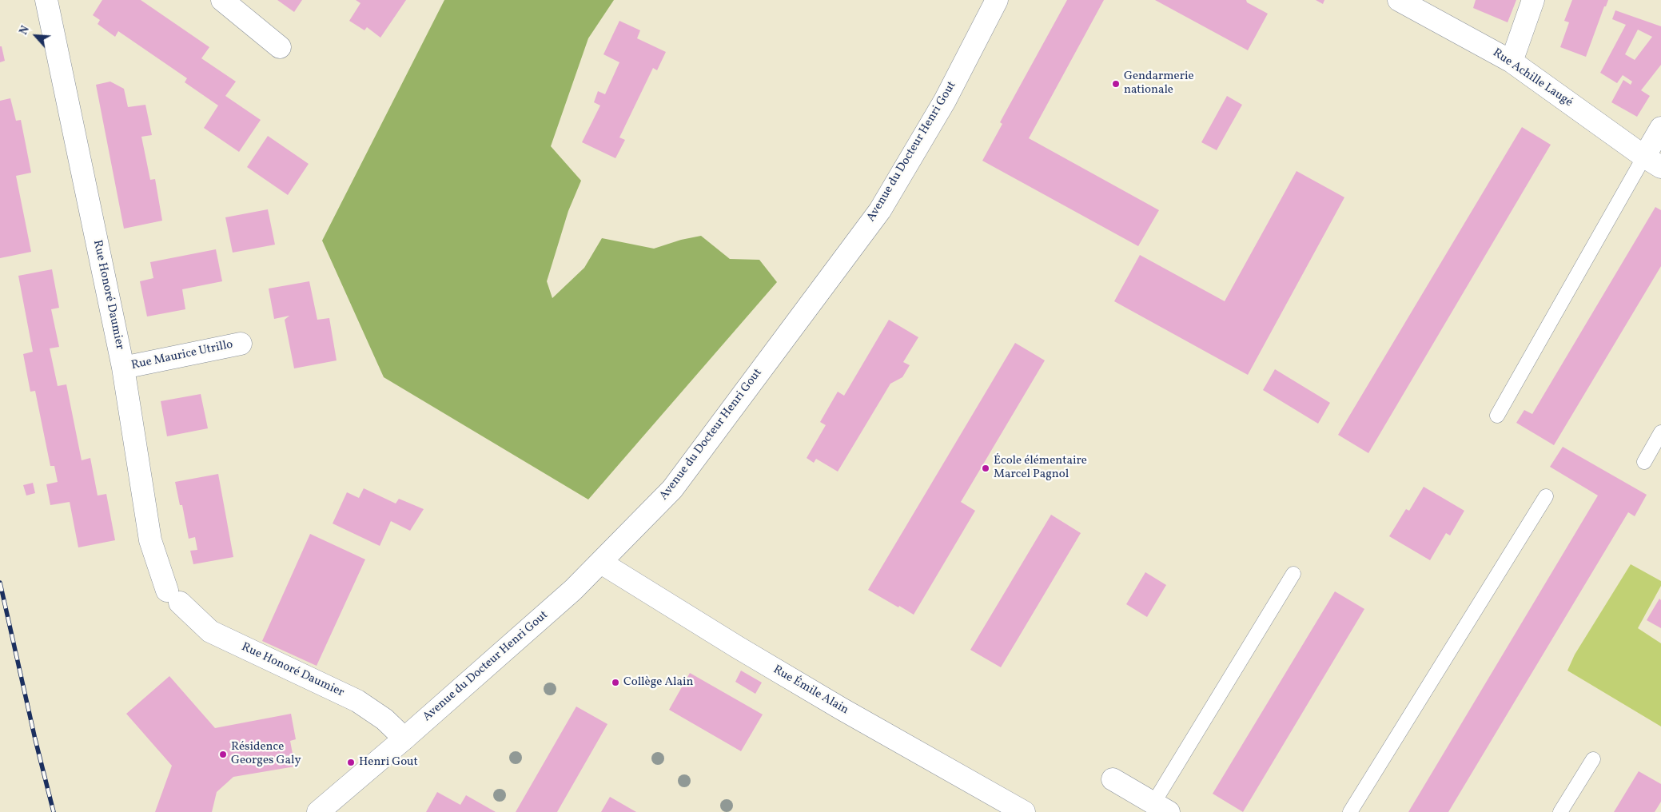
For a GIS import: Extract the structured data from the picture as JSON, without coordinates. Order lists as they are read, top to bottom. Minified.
{"streets":{"street":["Rue Achille Laugé","Avenue du Docteur Henri Gout","Rue Honoré Daumier","Rue Maurice Utrillo","Rue Émile Alain"]},"crossings":[["Avenue du Docteur Henri Gout","Rue Honoré Daumier"],["Avenue du Docteur Henri Gout","Rue Émile Alain"],["Rue Honoré Daumier","Rue Maurice Utrillo"]],"places":["Gendarmerie nationale","École élémentaire Marcel Pagnol","Collège Alain","Résidence Georges Galy","Henri Gout"],"north":"top left"}
